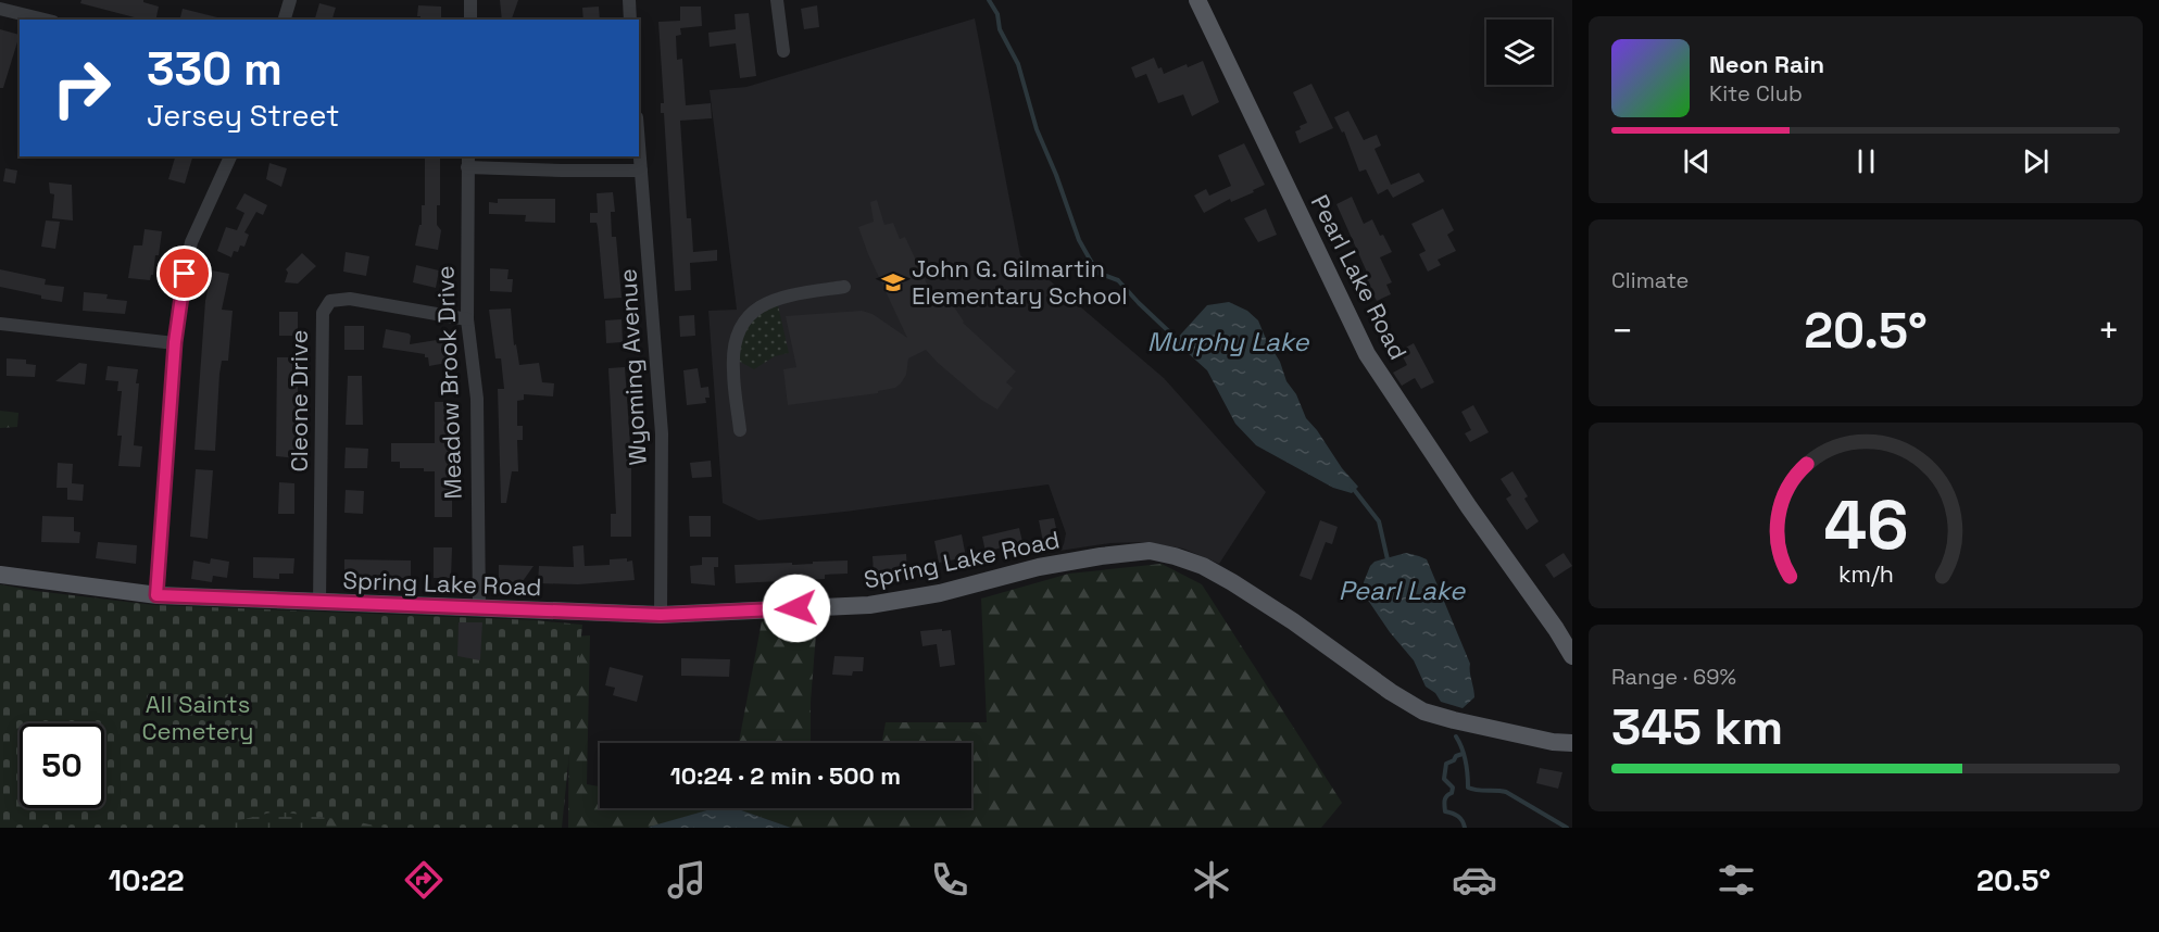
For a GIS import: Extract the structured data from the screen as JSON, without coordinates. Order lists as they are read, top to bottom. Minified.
{"streets":{"main road":["Pearl Lake Road","Spring Lake Road"],"street":["Wyoming Avenue","Meadow Brook Drive","Cleone Drive"]},"crossings":[["Wyoming Avenue","Spring Lake Road"],["Meadow Brook Drive","Cleone Drive"],["Meadow Brook Drive","Spring Lake Road"],["Cleone Drive","Spring Lake Road"]],"water":["Murphy Lake","Pearl Lake"],"parks":["All Saints Cemetery"],"places":{"school or university":["John G. Gilmartin Elementary School"]},"page":{"turn":["330 m","Jersey Street"],"song":["Neon Rain","Kite Club"],"tile":["Climate",["Range · 69%","345 km"]],"heat":["−","20.5°","+"],"limit":"50","trip":"10:24 · 2 min · 500 m","tabs":["10:22","20.5°"],"gauge":["46","km/h"]}}
